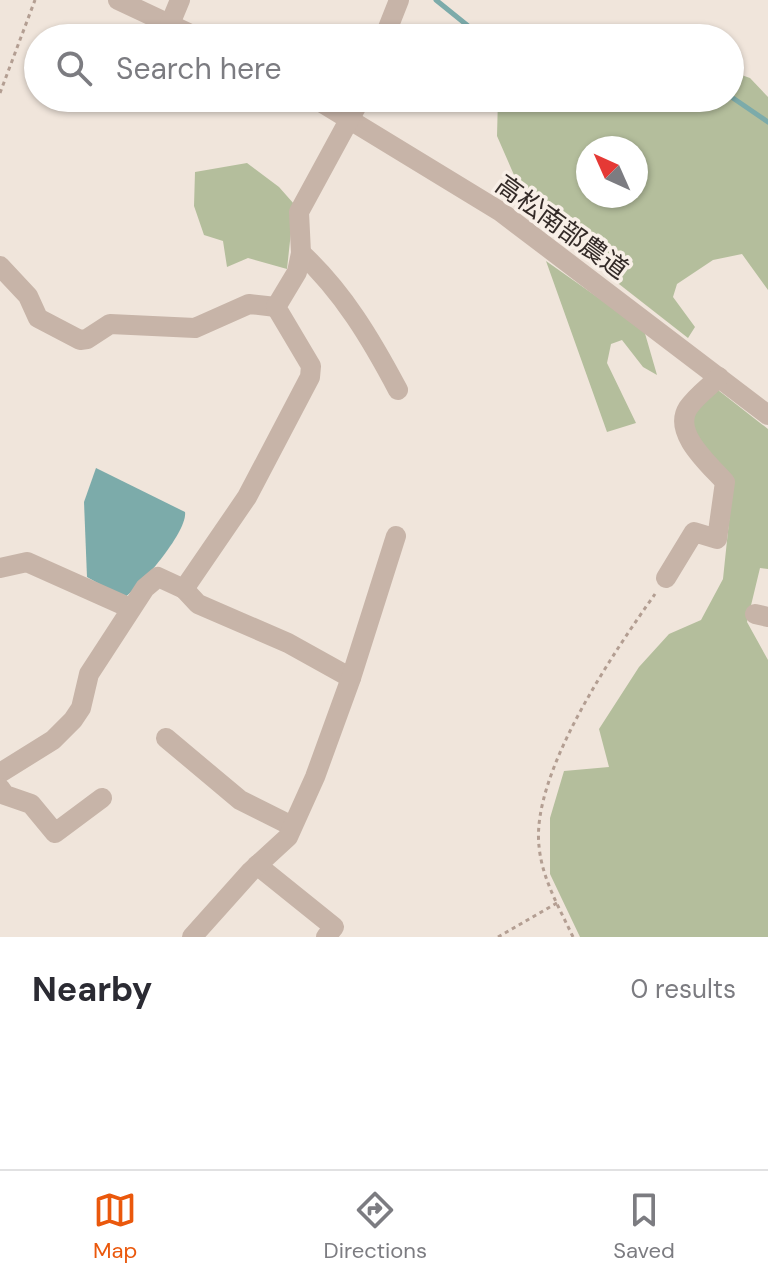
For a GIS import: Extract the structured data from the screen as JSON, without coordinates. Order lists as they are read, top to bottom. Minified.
{"streets":{"street":["高松南部農道"]},"north":"top left","page":{"search":"Search here","heading":["Nearby","0 results"],"nav":["Map","Directions","Saved"]}}
